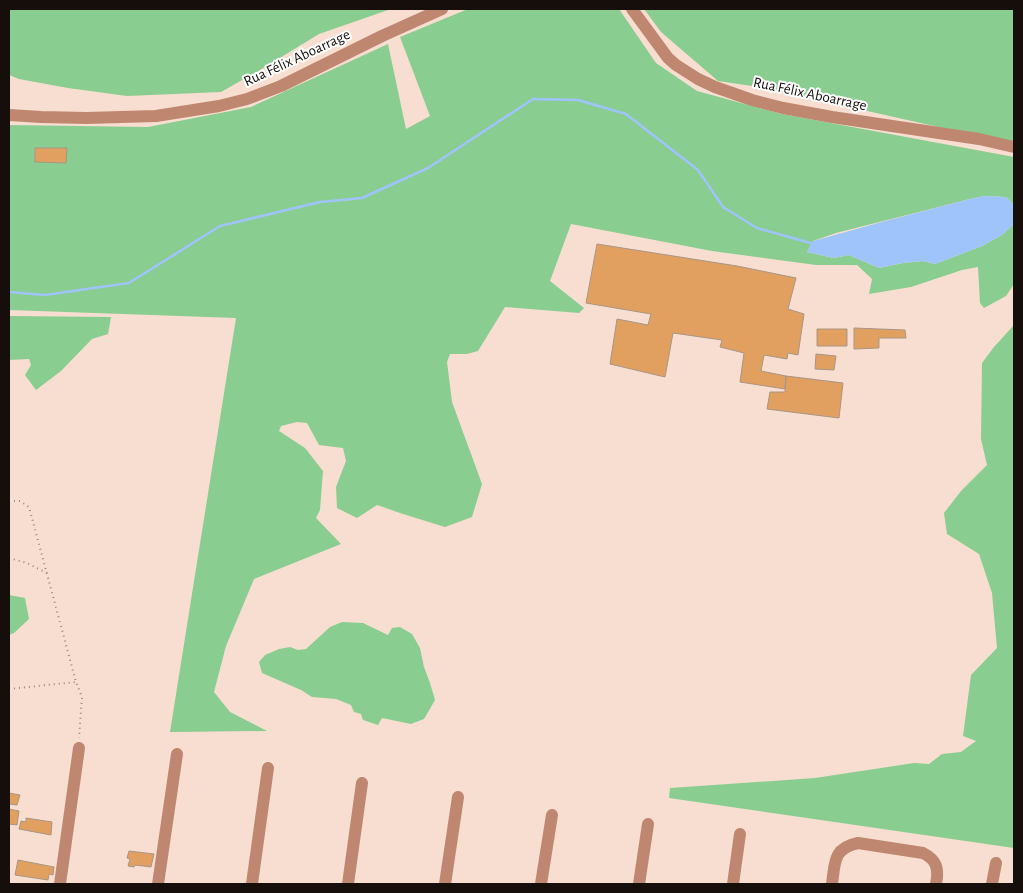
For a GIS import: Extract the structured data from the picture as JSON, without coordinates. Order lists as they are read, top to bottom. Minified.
{"streets":{"street":["Rua Félix Aboarrage"]}}
